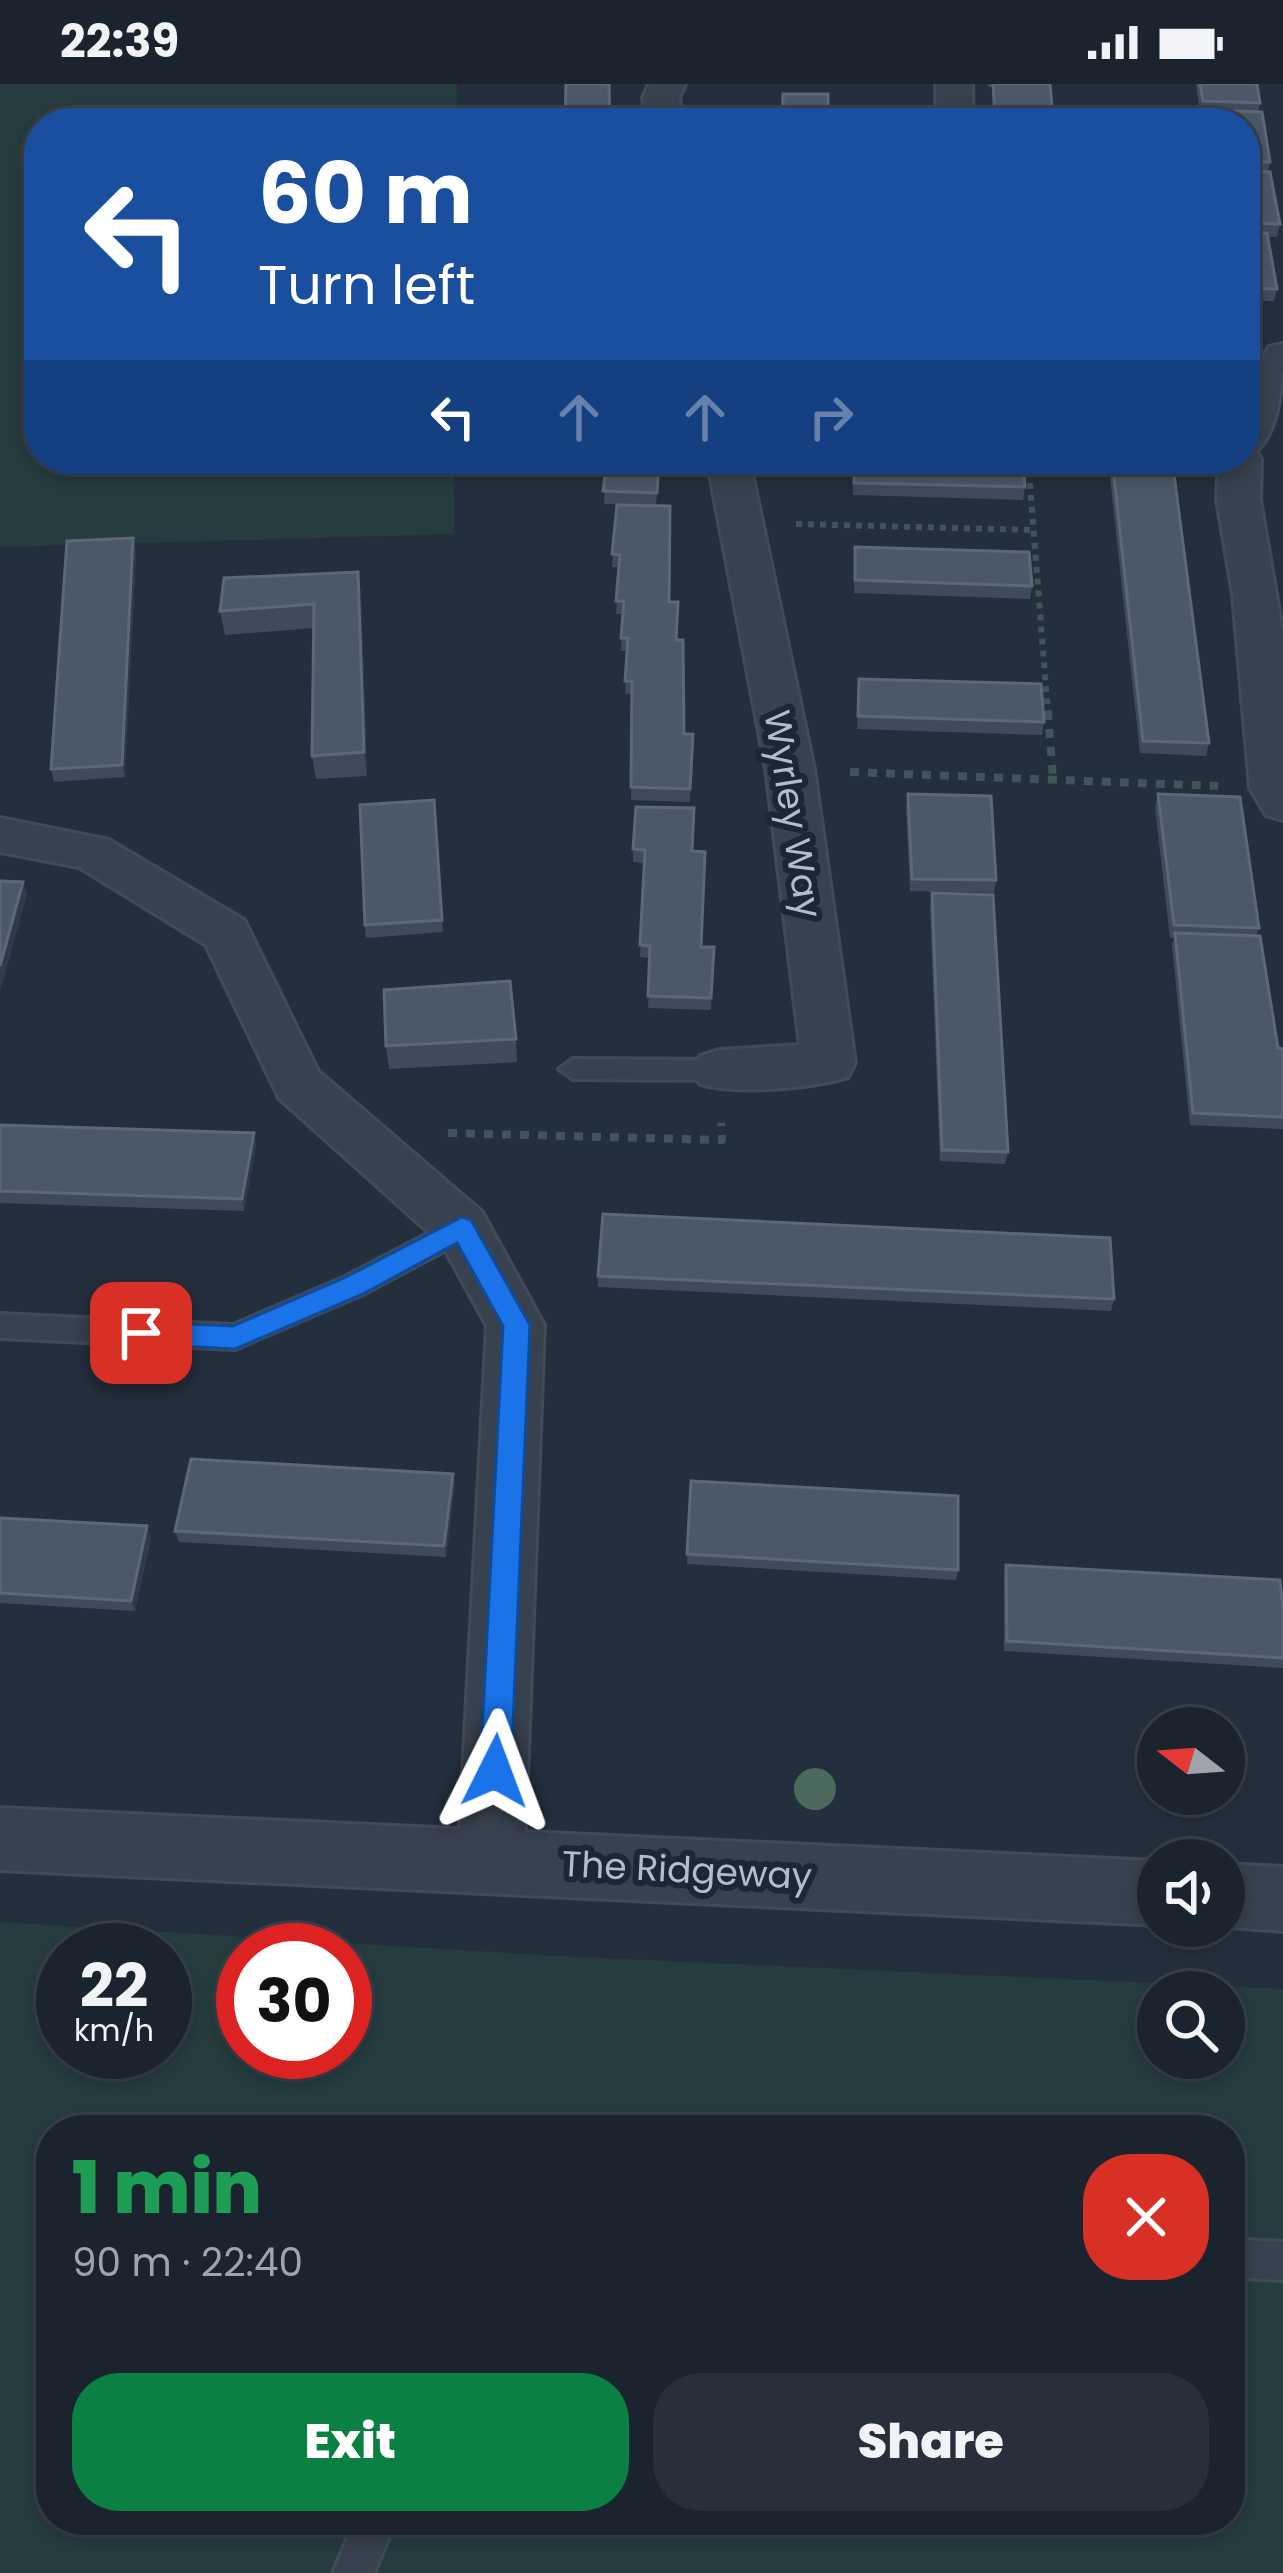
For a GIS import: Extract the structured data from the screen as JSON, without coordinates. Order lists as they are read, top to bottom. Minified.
{"streets":{"street":["Wyrley Way","The Ridgeway"]},"north":"left","page":{"status":"22:39","turn":["60 m","Turn left"],"speed":"22 km/h","limit":"30","heading":["1 min","90 m · 22:40"],"buttons":["Exit","Share"]}}
